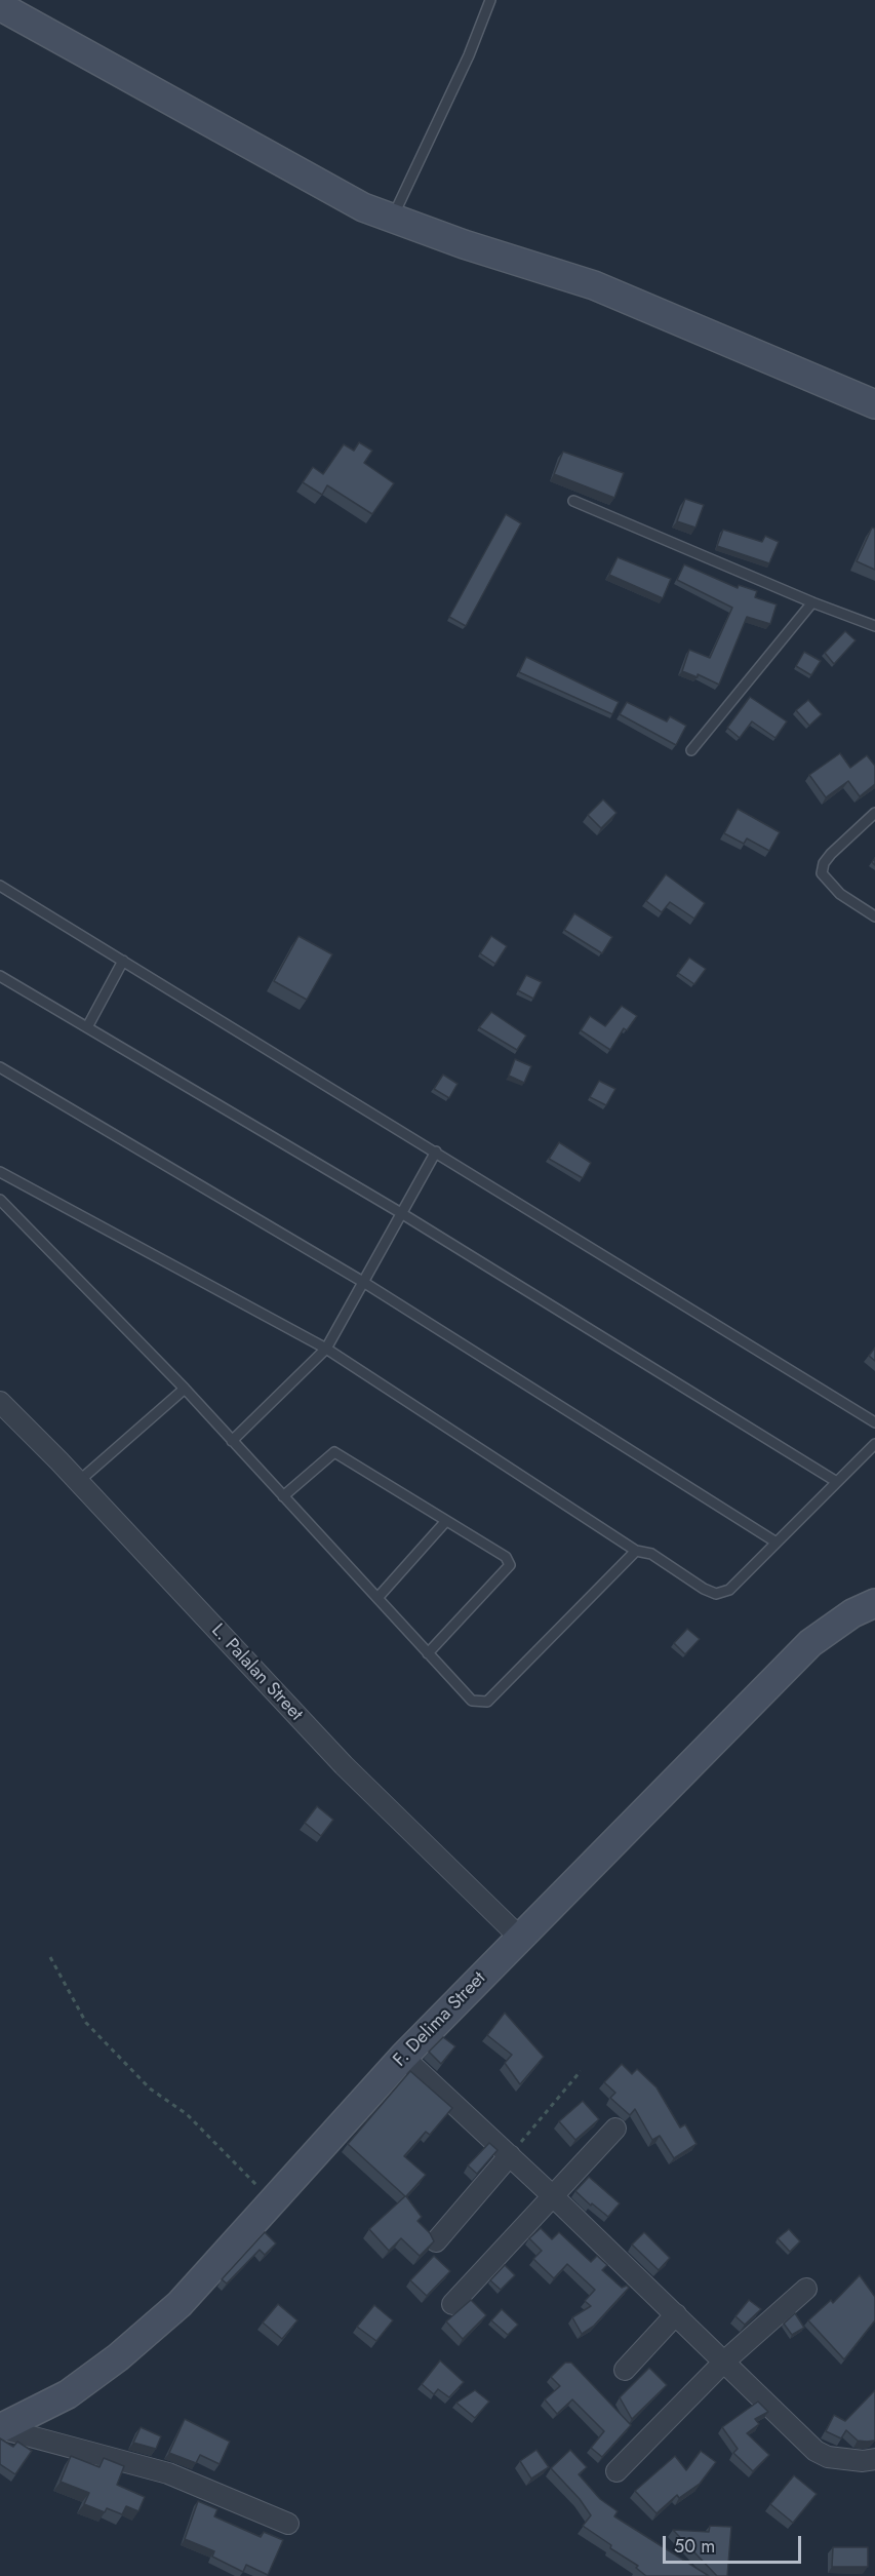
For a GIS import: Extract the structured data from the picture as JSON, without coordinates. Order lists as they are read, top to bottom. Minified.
{"streets":{"street":["L. Palalan Street","F. Delima Street"]},"crossings":[["L. Palalan Street","F. Delima Street"]],"scale_bar":"50 m"}
